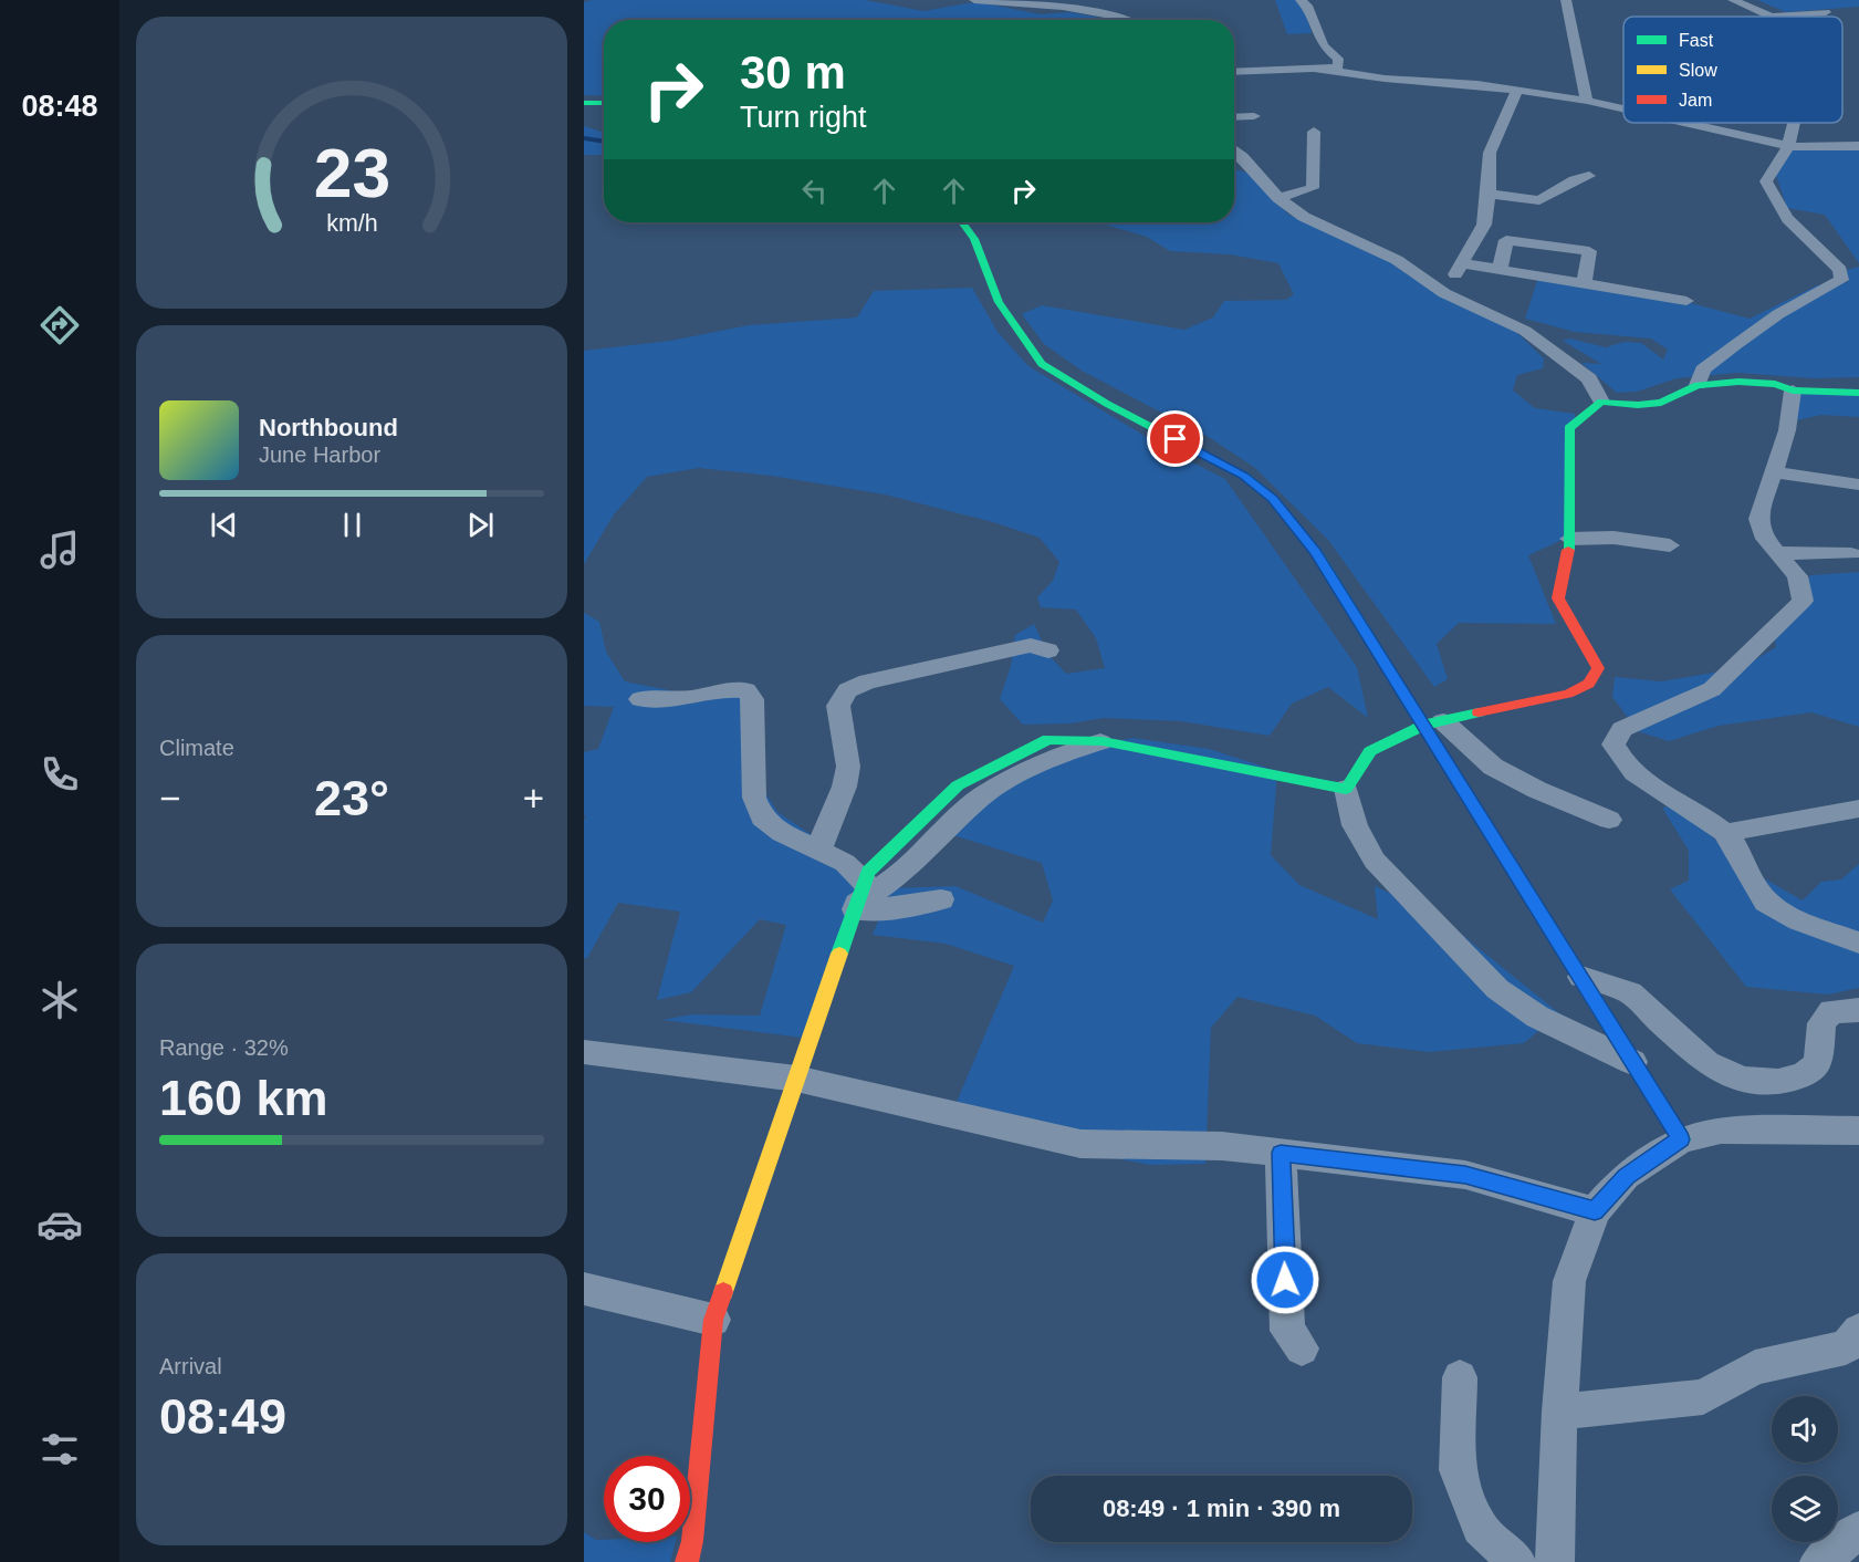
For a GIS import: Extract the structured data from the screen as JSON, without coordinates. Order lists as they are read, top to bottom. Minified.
{"legend":["Fast","Slow","Jam"],"page":{"tabs":"08:48","turn":["30 m","Turn right"],"song":["Northbound","June Harbor"],"tile":["Climate",["Range · 32%","160 km"],["Arrival","08:49"]],"heat":["−","23°","+"],"limit":"30","trip":"08:49 · 1 min · 390 m","gauge":["23","km/h"]}}
